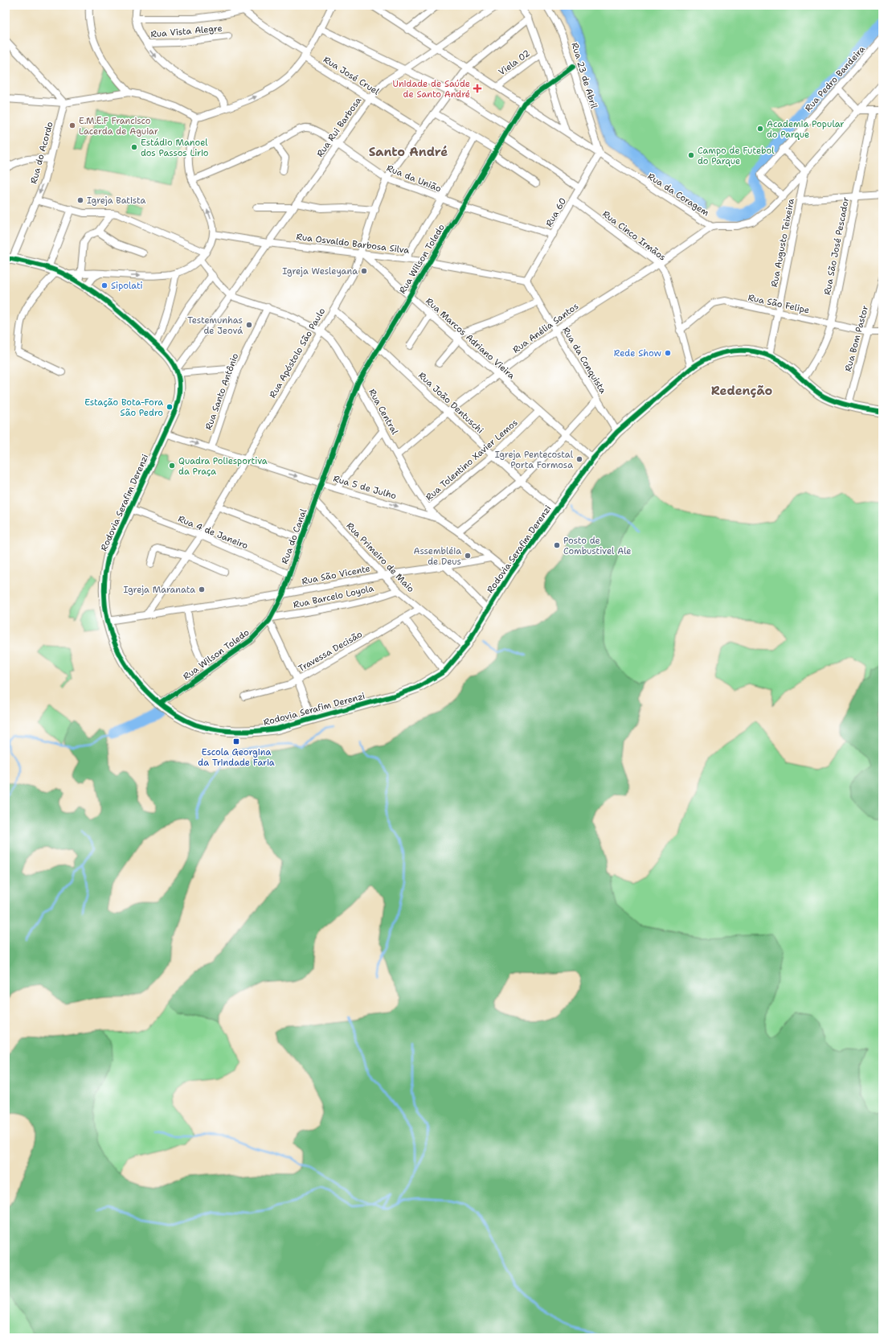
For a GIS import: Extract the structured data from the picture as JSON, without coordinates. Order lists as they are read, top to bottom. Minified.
{"streets":{"main road":["Rodovia Serafim Derenzi"],"street":["Rua Vista Alegre","Viela 02","Rua José Cruel","Rua 23 de Abril","Rua Pedro Bandeira","Rua Rui Barbosa","Rua do Acordo","Rua da União","Rua da Coragem","Rua 60","Rua Cinco Irmãos","Rua Augusto Teixeira","Rua Osvaldo Barbosa Silva","Rua São José Pescador","Rua Wilson Toledo","Rua São Felipe","Rua Anélia Santos","Rua Marcos Adriano Vieira","Rua Bom Pastor","Rua Apóstolo São Paulo","Rua da Conquista","Rua Santo Antônio","Rua João Dentuschi","Rua Central","Rua Tolentino Xavier Lemos","Rua 5 de Julho","Rua 4 de Janeiro","Rua do Canal","Rua Primeiro de Maio","Rua São Vicente","Rua Barcelo Loyola","Travessa Decisão"]},"crossings":[["Viela 02","Rua da Coragem"],["Rua José Cruel","Rua Rui Barbosa"],["Rua José Cruel","Rua Apóstolo São Paulo"],["Rua 23 de Abril","Rua da Coragem"],["Rua 23 de Abril","Rua 60"],["Rua 23 de Abril","Rua Wilson Toledo"],["Rua Pedro Bandeira","Rua da Coragem"],["Rua Rui Barbosa","Rua da União"],["Rua Rui Barbosa","Rua da Coragem"],["Rua Rui Barbosa","Rua Osvaldo Barbosa Silva"],["Rua Rui Barbosa","Rua Central"],["Rua Rui Barbosa","Rodovia Serafim Derenzi"],["Rua do Acordo","Rodovia Serafim Derenzi"],["Rua da União","Rua 60"],["Rua da União","Rua Wilson Toledo"],["Rua da União","Rua Apóstolo São Paulo"],["Rua da Coragem","Rua 60"],["Rua da Coragem","Rua Augusto Teixeira"],["Rua da Coragem","Rua Wilson Toledo"],["Rua da Coragem","Rua Anélia Santos"],["Rua da Coragem","Rua Apóstolo São Paulo"],["Rua 60","Rua Cinco Irmãos"],["Rua 60","Rua Osvaldo Barbosa Silva"],["Rua 60","Rua da Conquista"],["Rua Cinco Irmãos","Rua São Felipe"],["Rua Cinco Irmãos","Rua Anélia Santos"],["Rua Cinco Irmãos","Rodovia Serafim Derenzi"],["Rua Augusto Teixeira","Rua São Felipe"],["Rua Augusto Teixeira","Rodovia Serafim Derenzi"],["Rua Osvaldo Barbosa Silva","Rua Wilson Toledo"],["Rua Osvaldo Barbosa Silva","Rua Marcos Adriano Vieira"],["Rua Osvaldo Barbosa Silva","Rua Apóstolo São Paulo"],["Rua Osvaldo Barbosa Silva","Rua da Conquista"],["Rua São José Pescador","Rua São Felipe"],["Rua São José Pescador","Rodovia Serafim Derenzi"],["Rua Wilson Toledo","Rua Marcos Adriano Vieira"],["Rua Wilson Toledo","Rua João Dentuschi"],["Rua Wilson Toledo","Rua Central"],["Rua Wilson Toledo","Rua 5 de Julho"],["Rua Wilson Toledo","Rodovia Serafim Derenzi"],["Rua Wilson Toledo","Rua do Canal"],["Rua Wilson Toledo","Rua São Vicente"],["Rua Wilson Toledo","Rua Barcelo Loyola"],["Rua São Felipe","Rua Bom Pastor"],["Rua Anélia Santos","Rua Marcos Adriano Vieira"],["Rua Anélia Santos","Rua da Conquista"],["Rua Anélia Santos","Rua João Dentuschi"],["Rua Anélia Santos","Rua Central"],["Rua Marcos Adriano Vieira","Rua Apóstolo São Paulo"],["Rua Marcos Adriano Vieira","Rua Tolentino Xavier Lemos"],["Rua Marcos Adriano Vieira","Rodovia Serafim Derenzi"],["Rua Bom Pastor","Rodovia Serafim Derenzi"],["Rua Apóstolo São Paulo","Rua João Dentuschi"],["Rua Apóstolo São Paulo","Rua Central"],["Rua Apóstolo São Paulo","Rua 5 de Julho"],["Rua Apóstolo São Paulo","Rua 4 de Janeiro"],["Rua da Conquista","Rodovia Serafim Derenzi"],["Rua Santo Antônio","Rua Central"],["Rua Santo Antônio","Rua 5 de Julho"],["Rua João Dentuschi","Rua Tolentino Xavier Lemos"],["Rua João Dentuschi","Rodovia Serafim Derenzi"],["Rua Central","Rua Tolentino Xavier Lemos"],["Rua Central","Rua 5 de Julho"],["Rua 5 de Julho","Rodovia Serafim Derenzi"],["Rua 5 de Julho","Rua do Canal"],["Rua 5 de Julho","Rua São Vicente"],["Rodovia Serafim Derenzi","Rua 4 de Janeiro"],["Rodovia Serafim Derenzi","Rua Primeiro de Maio"],["Rodovia Serafim Derenzi","Rua São Vicente"],["Rua 4 de Janeiro","Rua do Canal"],["Rua do Canal","Rua Primeiro de Maio"],["Rua do Canal","Rua São Vicente"],["Rua Primeiro de Maio","Rua São Vicente"],["Rua Primeiro de Maio","Rua Barcelo Loyola"],["Rua Primeiro de Maio","Travessa Decisão"]],"districts":["Santo André","Redenção"],"places":{"health":["Unidade de Saúde de Santo André"],"other":["E.M.E.F Francisco Lacerda de Aguiar","Academia Popular do Parque","Estádio Manoel dos Passos Lirio","Campo de Futebol do Parque","Igreja Batista","Igreja Wesleyana","Sipolati","Testemunhas de Jeová","Rede Show","Estação Bota-Fora São Pedro","Igreja Pentecostal Porta Formosa","Quadra Poliesportiva da Praça","Posto de Combustivel Ale","Assembléia de Deus","Igreja Maranata"],"transit":["Escola Georgina da Trindade Faria"]}}
